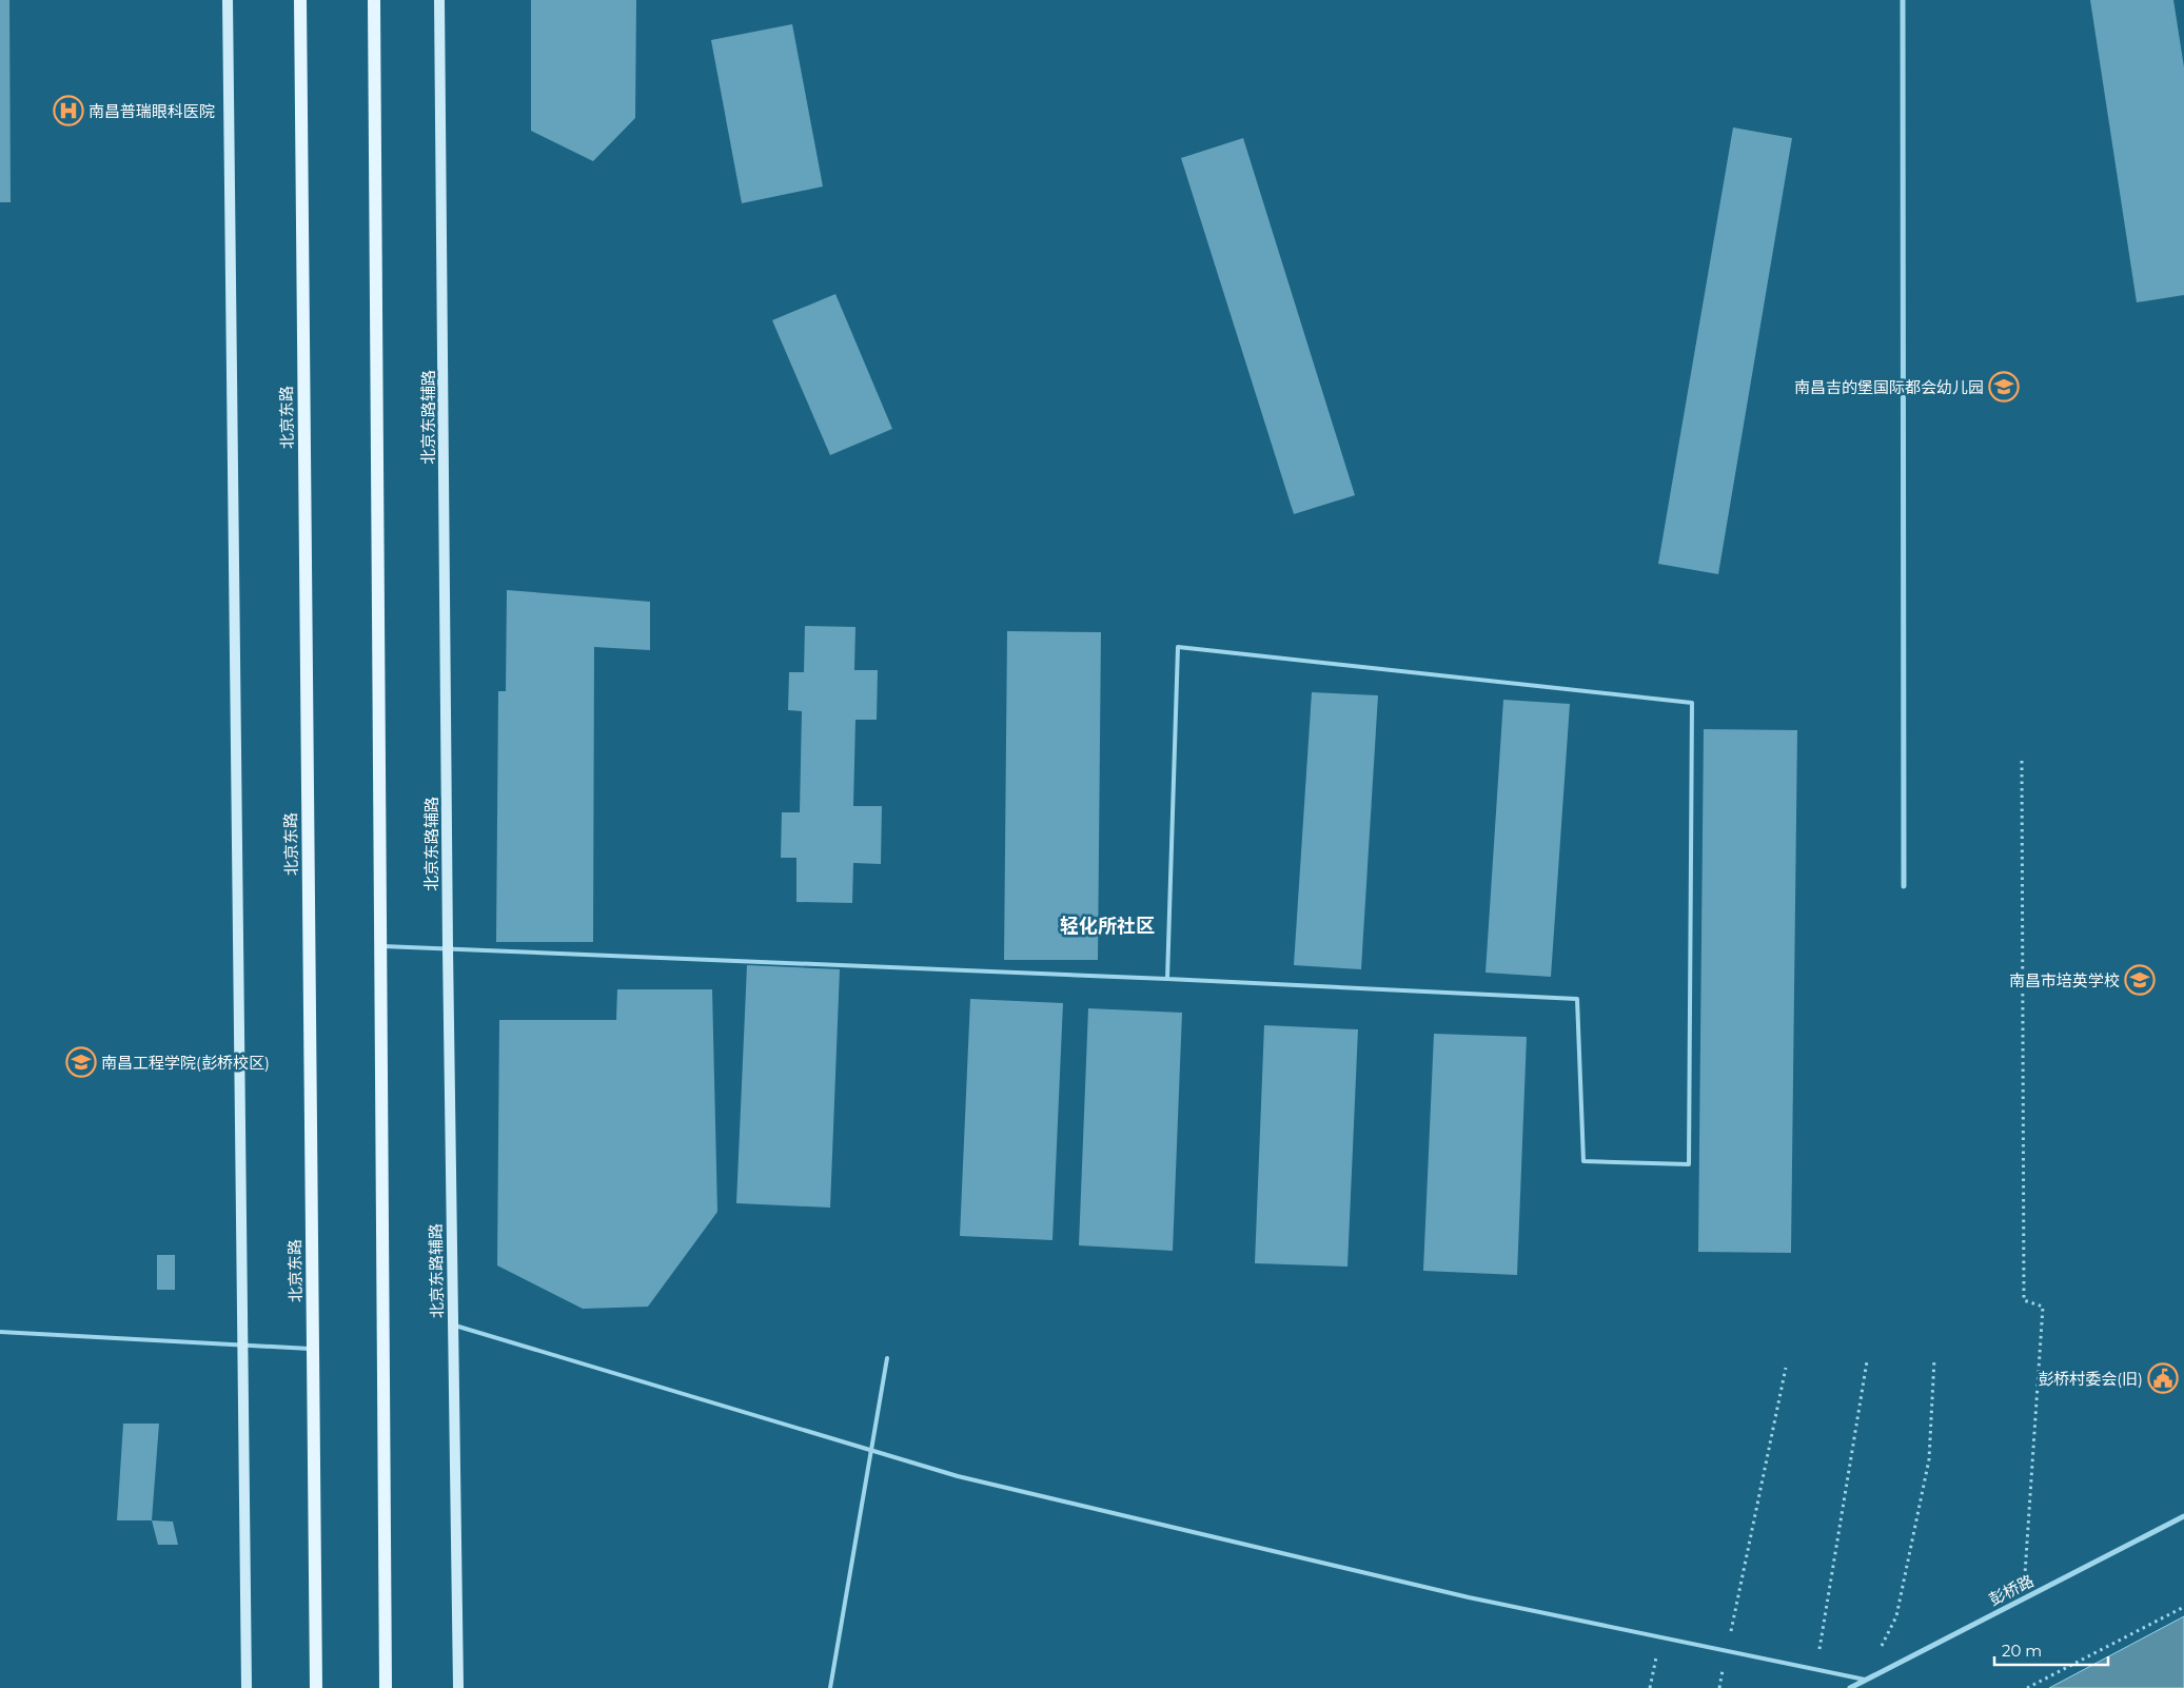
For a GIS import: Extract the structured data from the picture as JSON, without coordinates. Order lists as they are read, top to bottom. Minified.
{"streets":{"main road":["北京东路","北京东路辅路"],"street":["彭桥路"]},"districts":["轻化所社区"],"places":{"hospital":["南昌普瑞眼科医院"],"school or university":["南昌吉的堡国际都会幼儿园","南昌市培英学校","南昌工程学院(彭桥校区)"],"public building":["彭桥村委会(旧)"]},"scale_bar":"20 m"}
